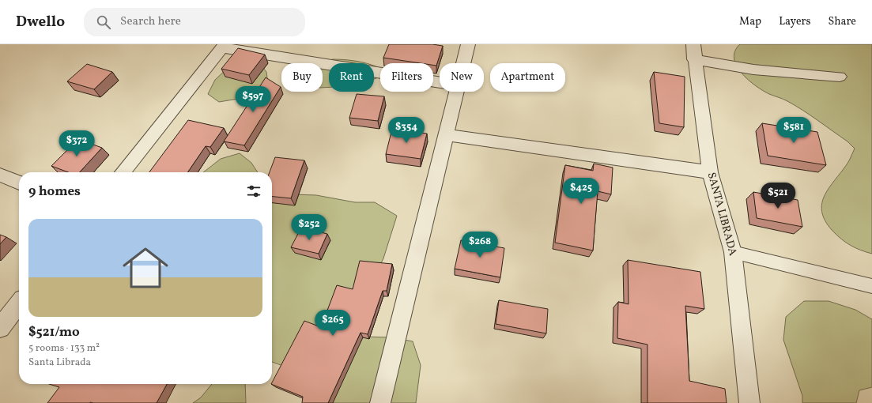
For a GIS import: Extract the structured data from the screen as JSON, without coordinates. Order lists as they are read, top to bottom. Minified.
{"streets":{"street":["SANTA LIBRADA"]},"page":{"header":"Dwello","search":"Search here","nav":["Map","Layers","Share"],"chip":["Buy","Rent","Filters","New","Apartment"],"price":["$597","$354","$581","$372","$425","$521","$252","$268","$265"],"heading":"9 homes","list":[{"name":"$521/mo","note":"5 rooms · 133 m² · Santa Librada"}]}}
